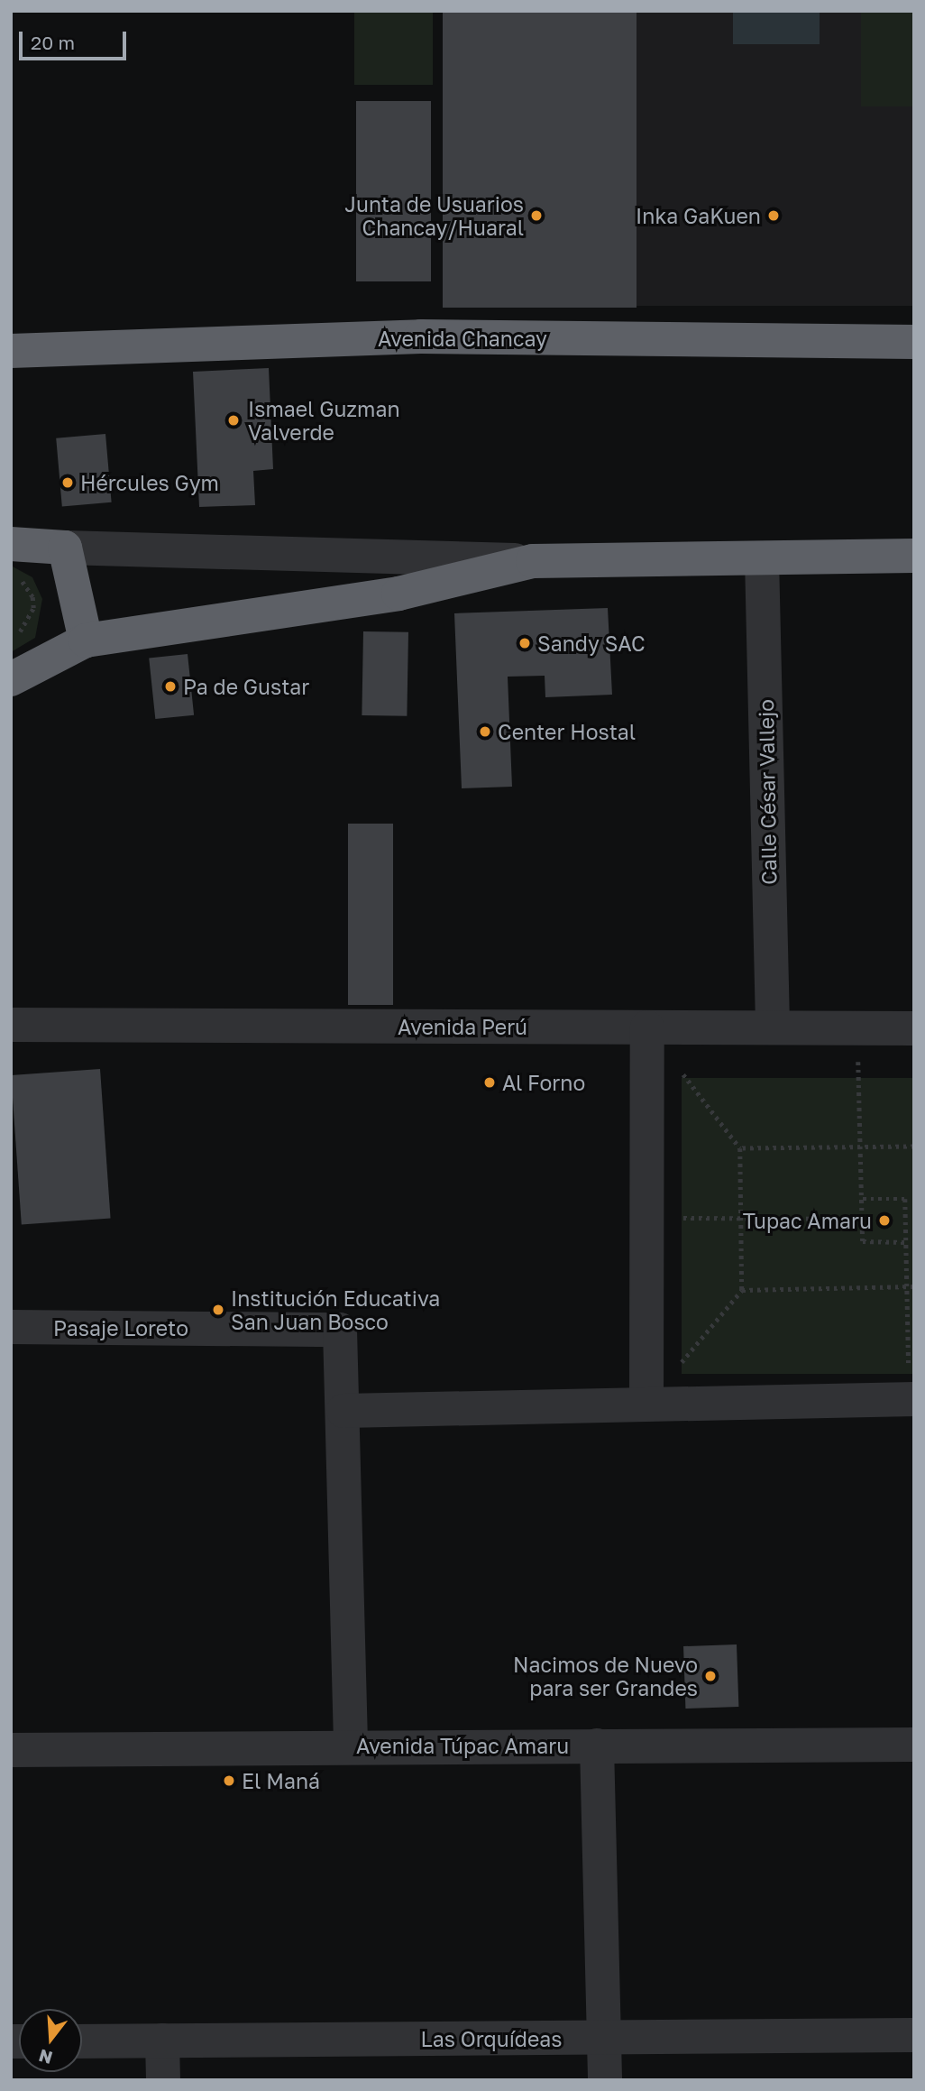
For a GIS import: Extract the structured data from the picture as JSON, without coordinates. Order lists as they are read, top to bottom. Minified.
{"streets":{"highway":["Avenida Chancay"],"street":["Calle César Vallejo","Avenida Perú","Pasaje Loreto","Avenida Túpac Amaru","Las Orquídeas"]},"crossings":[["Calle César Vallejo","Avenida Perú"]],"places":["Junta de Usuarios Chancay/Huaral","Inka GaKuen","Ismael Guzman Valverde","Hércules Gym","Sandy SAC","Pa de Gustar","Center Hostal","Al Forno","Tupac Amaru","Institución Educativa San Juan Bosco","Nacimos de Nuevo para ser Grandes","El Maná"],"scale_bar":"20 m","north":"bottom"}
